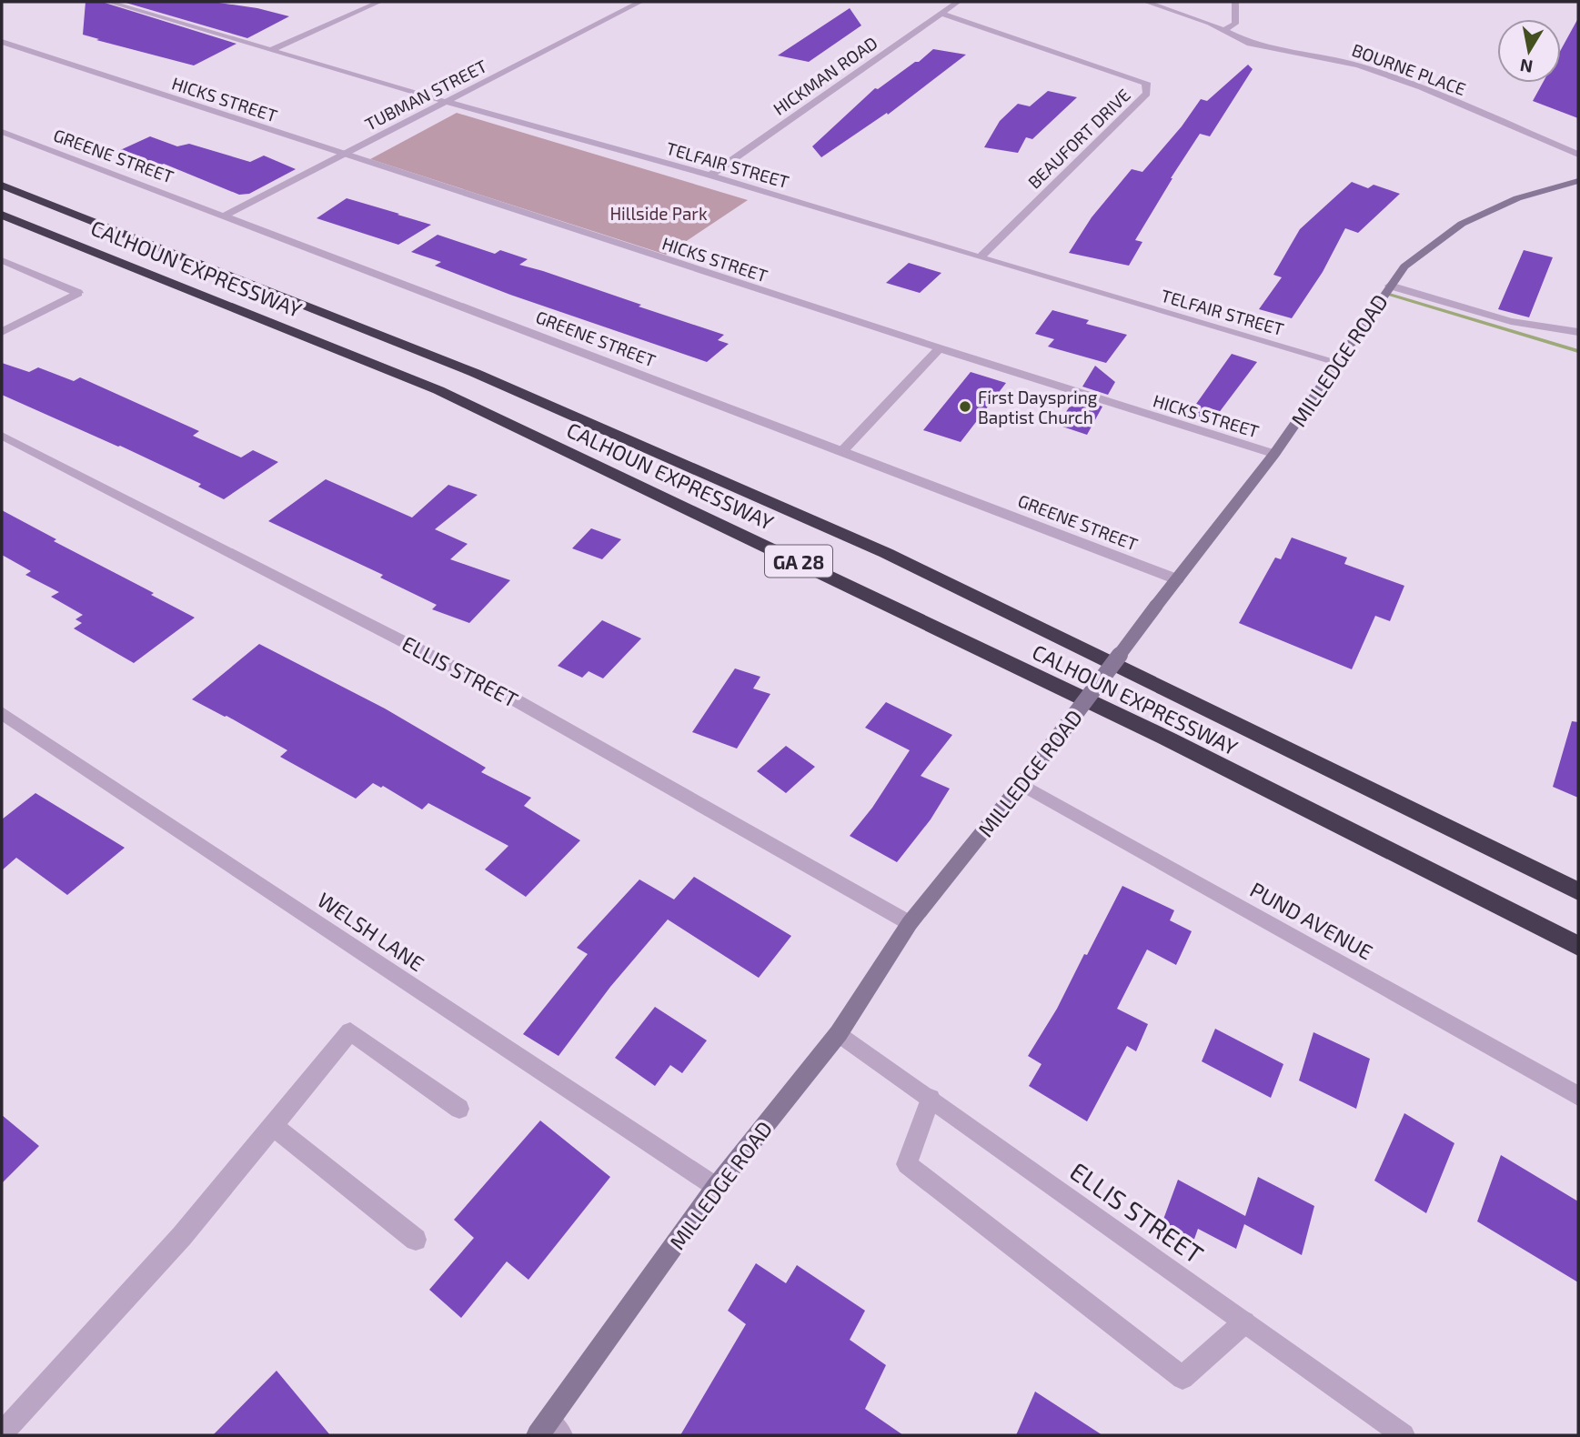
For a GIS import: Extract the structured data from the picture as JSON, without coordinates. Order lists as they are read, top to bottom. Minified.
{"streets":{"highway":["CALHOUN EXPRESSWAY","GA 28"],"street":["BOURNE PLACE","HICKMAN ROAD","TUBMAN STREET","HICKS STREET","BEAUFORT DRIVE","GREENE STREET","TELFAIR STREET","MILLEDGE ROAD","ELLIS STREET","PUND AVENUE","WELSH LANE"]},"crossings":[["HICKMAN ROAD","BEAUFORT DRIVE"],["HICKMAN ROAD","TELFAIR STREET"],["TUBMAN STREET","HICKS STREET"],["TUBMAN STREET","GREENE STREET"],["TUBMAN STREET","TELFAIR STREET"],["HICKS STREET","MILLEDGE ROAD"],["BEAUFORT DRIVE","TELFAIR STREET"],["GREENE STREET","MILLEDGE ROAD"],["TELFAIR STREET","MILLEDGE ROAD"],["MILLEDGE ROAD","ELLIS STREET"],["MILLEDGE ROAD","PUND AVENUE"],["MILLEDGE ROAD","WELSH LANE"]],"parks":["Hillside Park"],"places":["First Dayspring Baptist Church"],"north":"bottom"}
